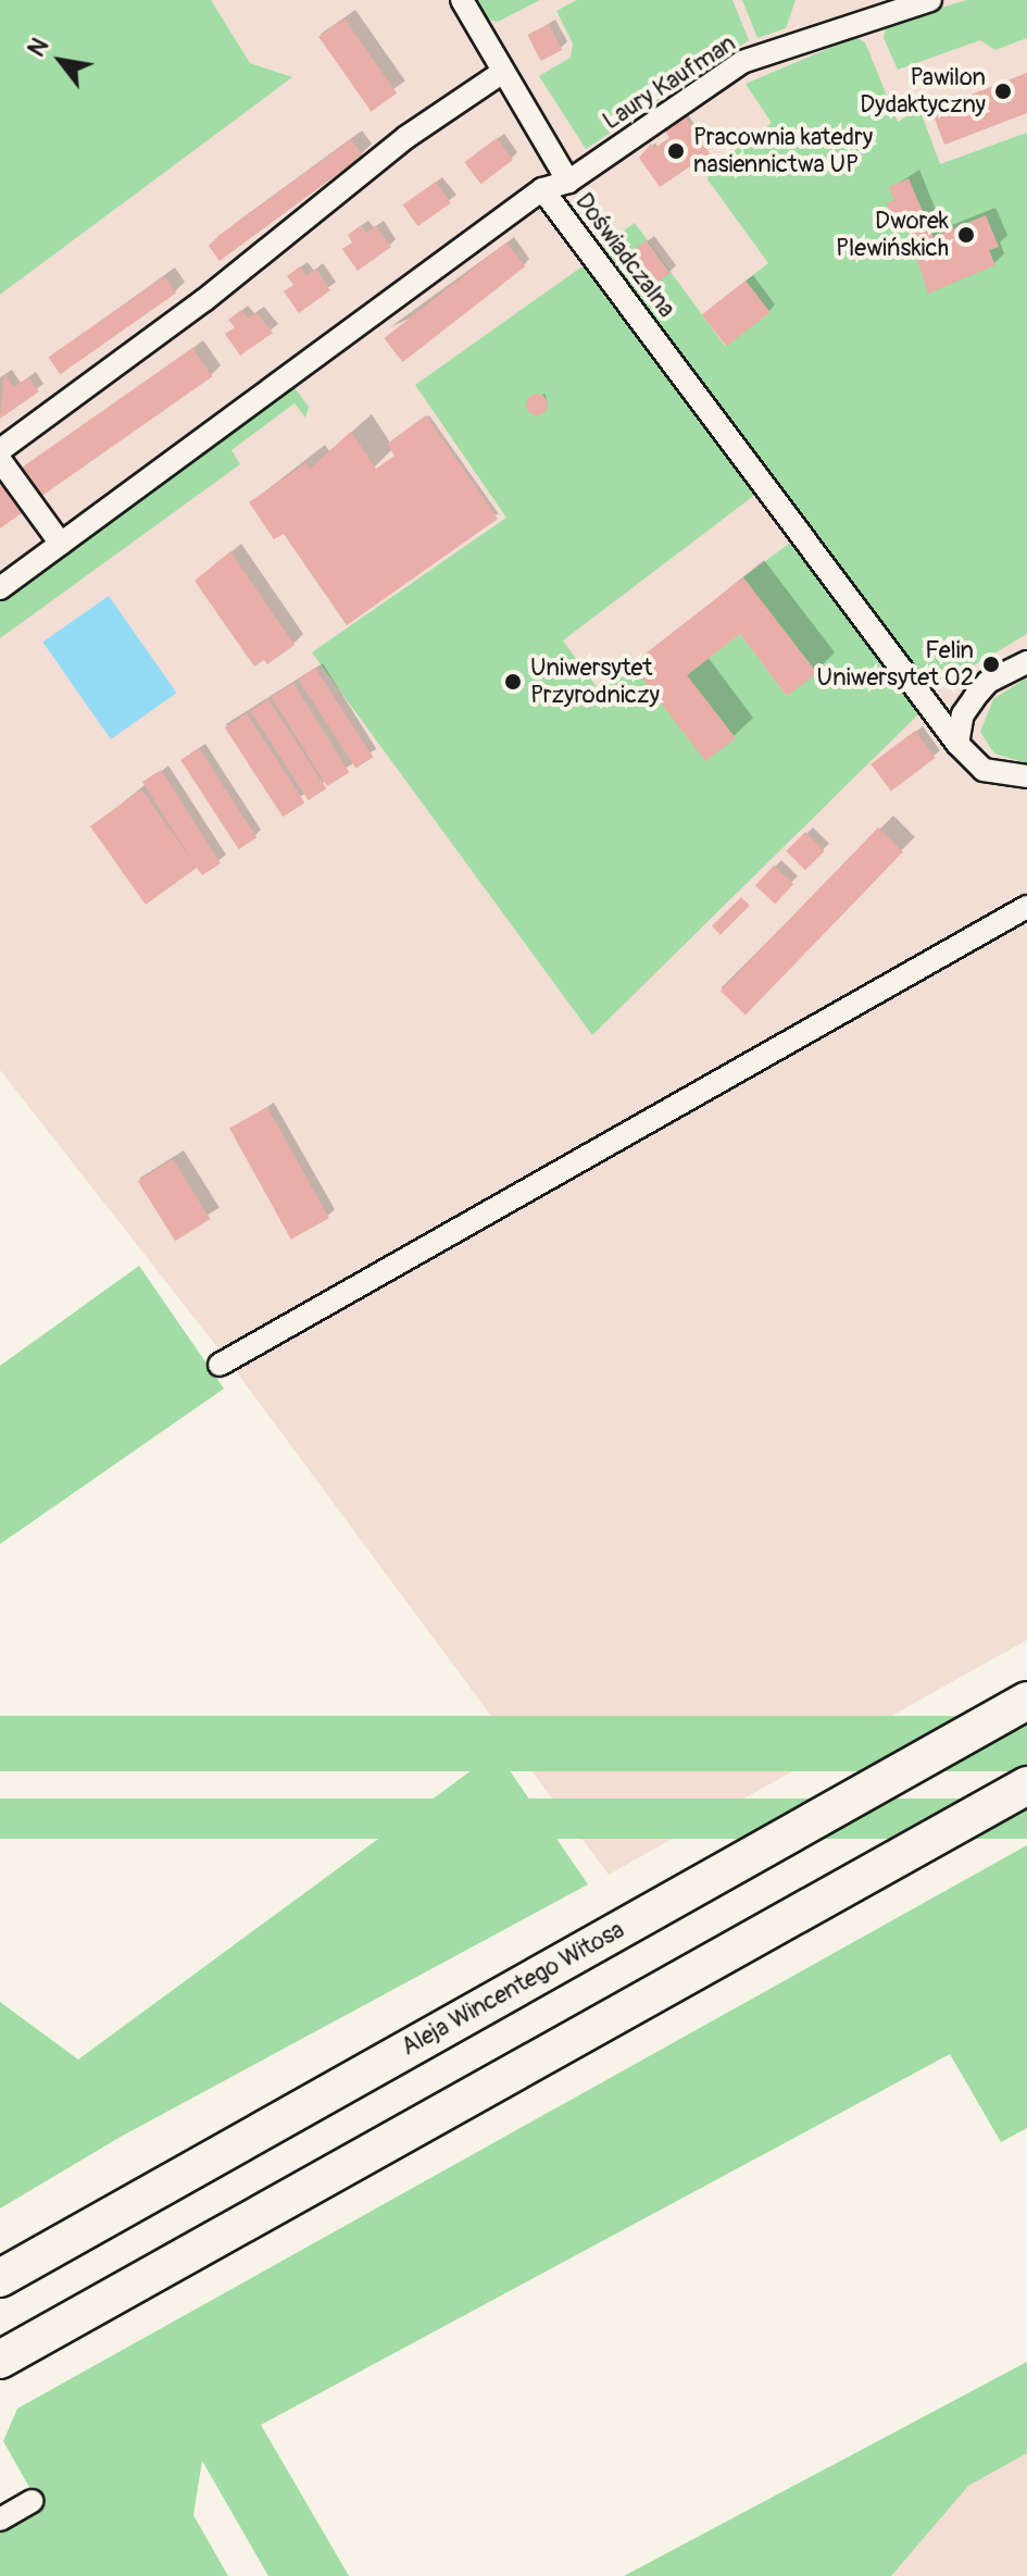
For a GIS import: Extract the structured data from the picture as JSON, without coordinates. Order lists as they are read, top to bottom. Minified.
{"streets":{"main road":["Aleja Wincentego Witosa"],"street":["Laury Kaufman","Doświadczalna"]},"crossings":[["Laury Kaufman","Doświadczalna"]],"places":["Pawilon Dydaktyczny","Pracownia katedry nasiennictwa UP","Dworek Plewińskich","Felin Uniwersytet 02","Uniwersytet Przyrodniczy"],"north":"top left"}
